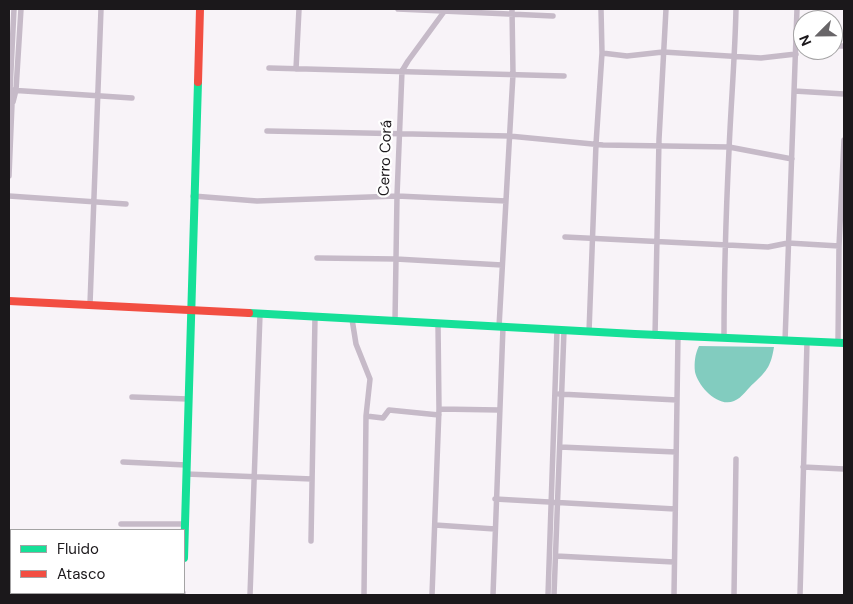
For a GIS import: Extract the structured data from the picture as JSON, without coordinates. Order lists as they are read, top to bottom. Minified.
{"streets":{"street":["Cerro Corá"]},"legend":["Fluido","Atasco"],"north":"bottom left"}
